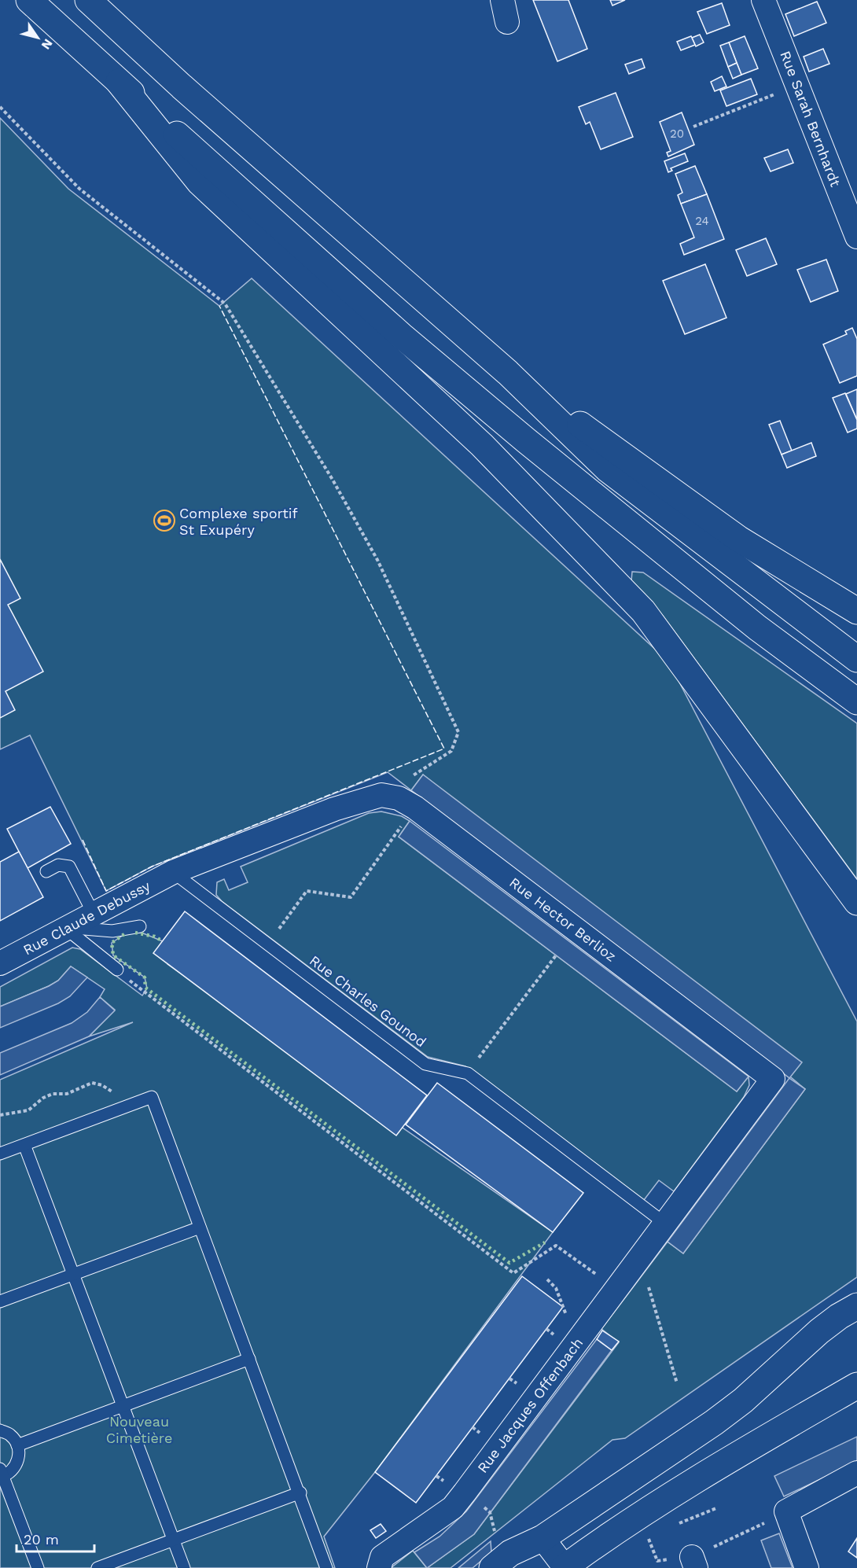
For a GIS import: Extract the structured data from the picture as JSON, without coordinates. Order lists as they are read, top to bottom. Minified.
{"streets":{"street":["Rue Sarah Bernhardt","Rue Claude Debussy","Rue Hector Berlioz","Rue Jacques Offenbach"],"lane":["Rue Charles Gounod"]},"crossings":[["Rue Claude Debussy","Rue Charles Gounod"],["Rue Hector Berlioz","Rue Charles Gounod"],["Rue Hector Berlioz","Rue Jacques Offenbach"],["Rue Charles Gounod","Rue Jacques Offenbach"]],"parks":["Nouveau Cimetière"],"places":{"sports":["Complexe sportif St Exupéry"]},"house_numbers":["20","24"],"scale_bar":"20 m","north":"bottom right"}
